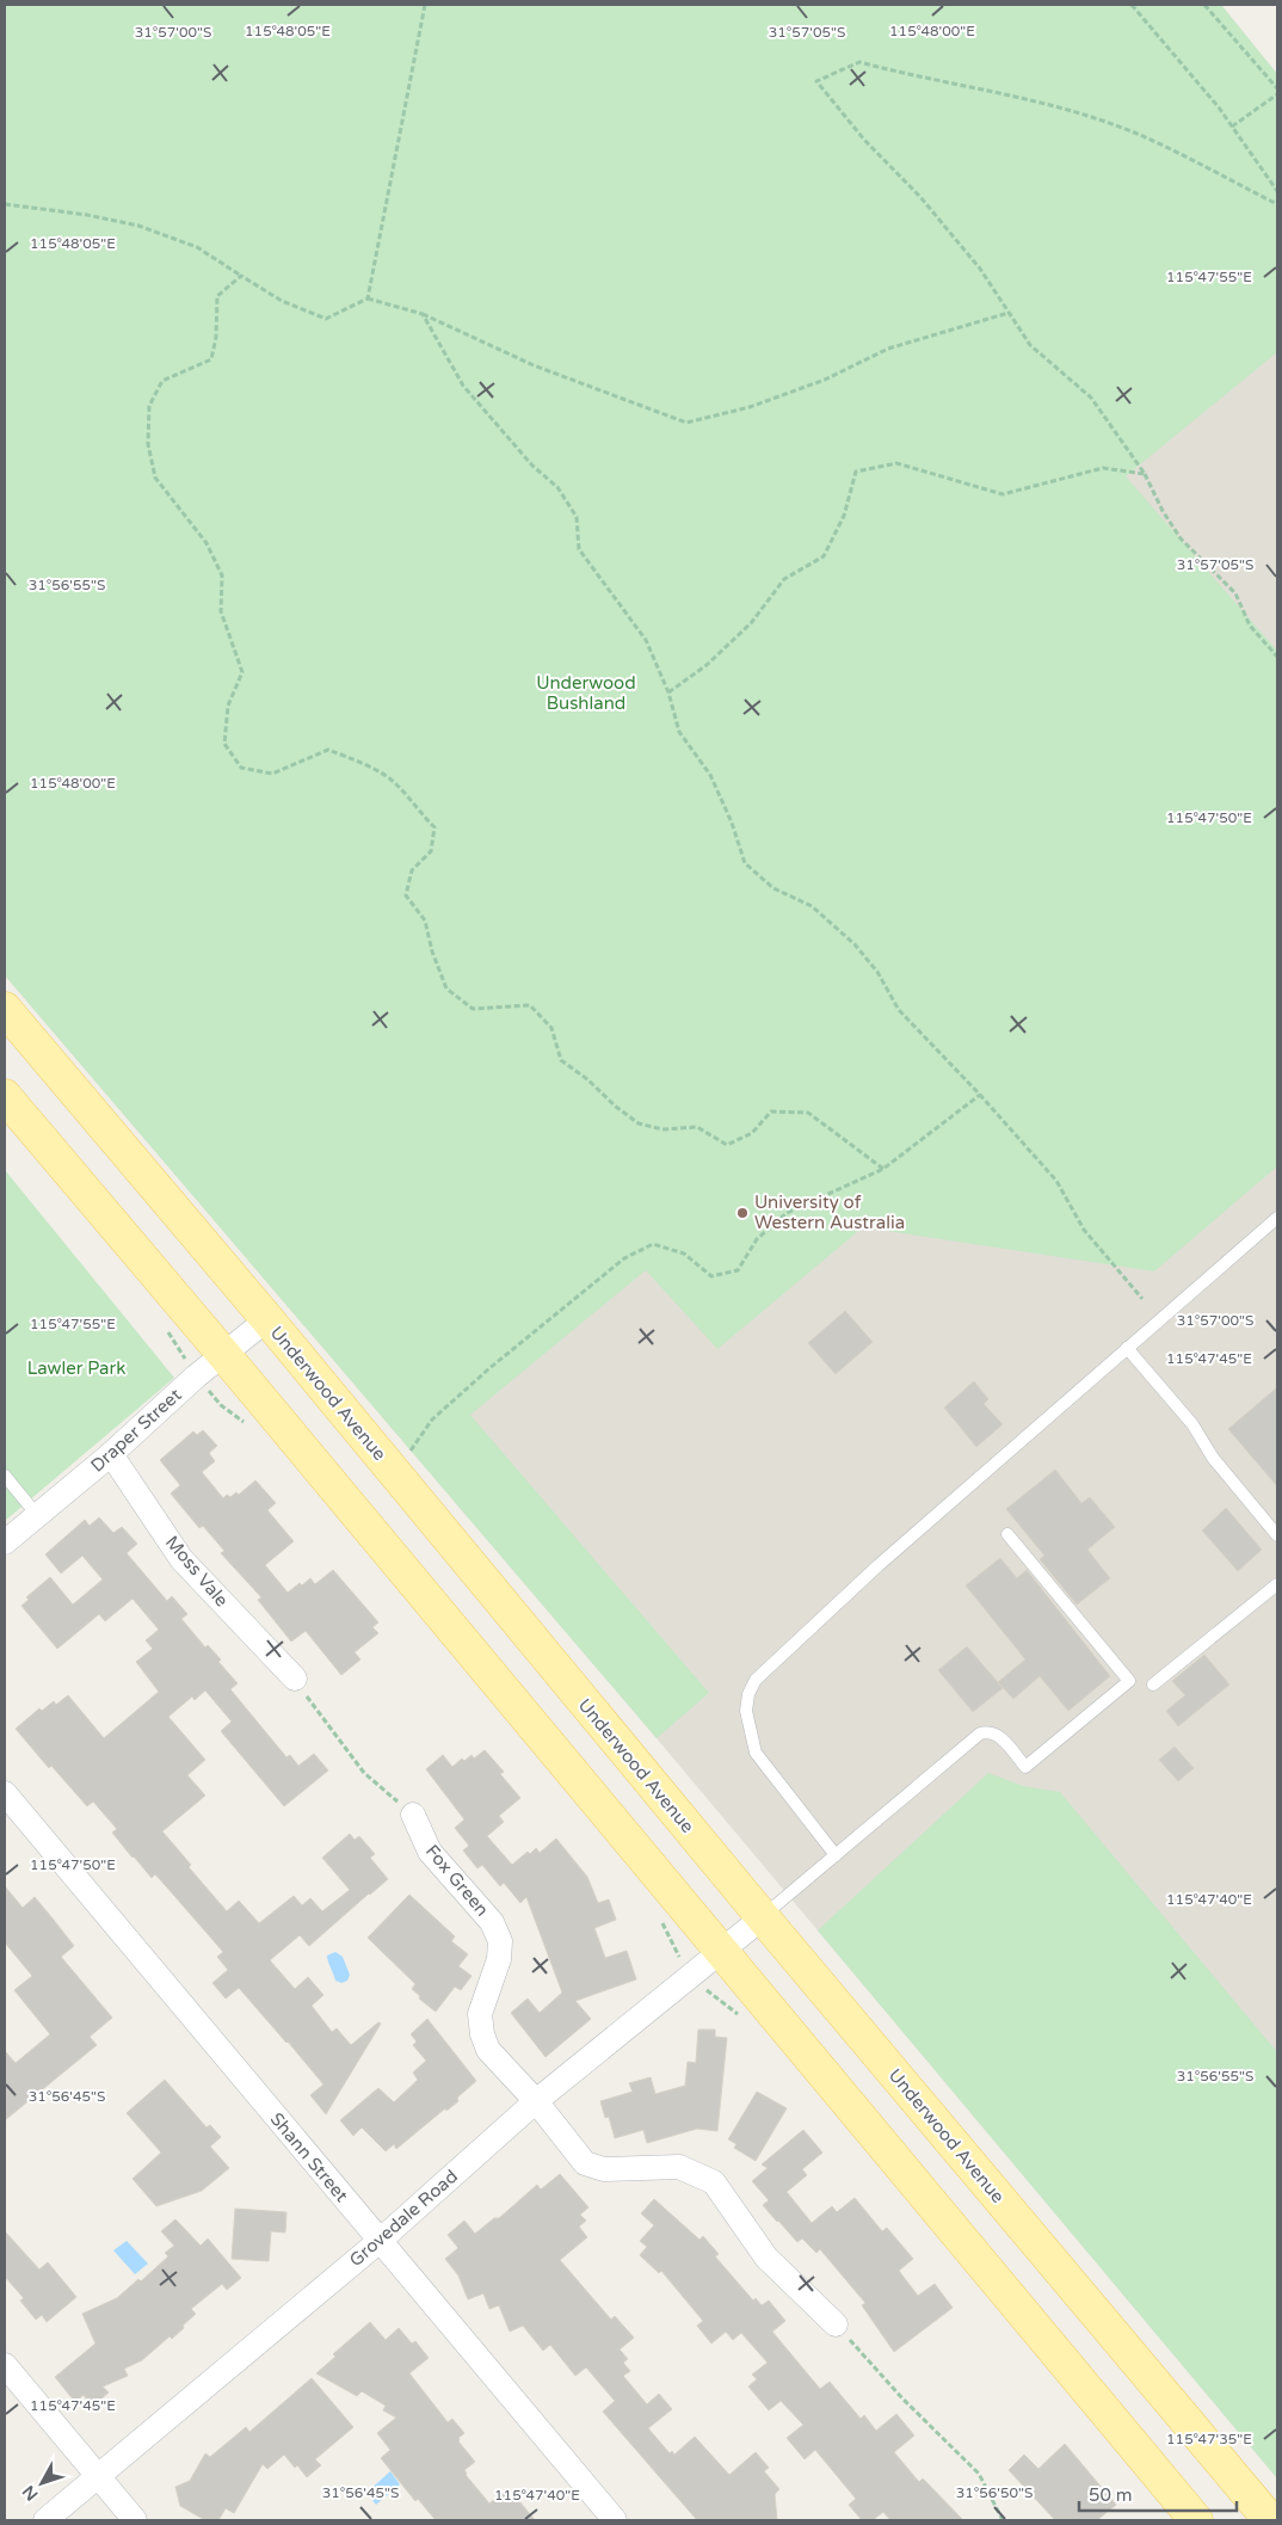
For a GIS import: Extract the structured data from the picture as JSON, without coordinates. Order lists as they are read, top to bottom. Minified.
{"streets":{"main road":["Underwood Avenue"],"street":["Draper Street","Moss Vale","Fox Green","Shann Street","Grovedale Road"]},"crossings":[["Underwood Avenue","Draper Street"],["Underwood Avenue","Grovedale Road"],["Draper Street","Moss Vale"],["Fox Green","Grovedale Road"],["Shann Street","Grovedale Road"]],"parks":["Underwood Bushland","Lawler Park"],"places":["University of Western Australia"],"scale_bar":"50 m","north":"bottom left","coordinates":["115°48'05\"E","115°48'00\"E","31°57'00\"S","31°57'05\"S","115°47'55\"E","31°56'55\"S","115°47'50\"E","115°47'45\"E","115°47'40\"E","31°56'45\"S","115°47'35\"E","31°56'50\"S"]}
